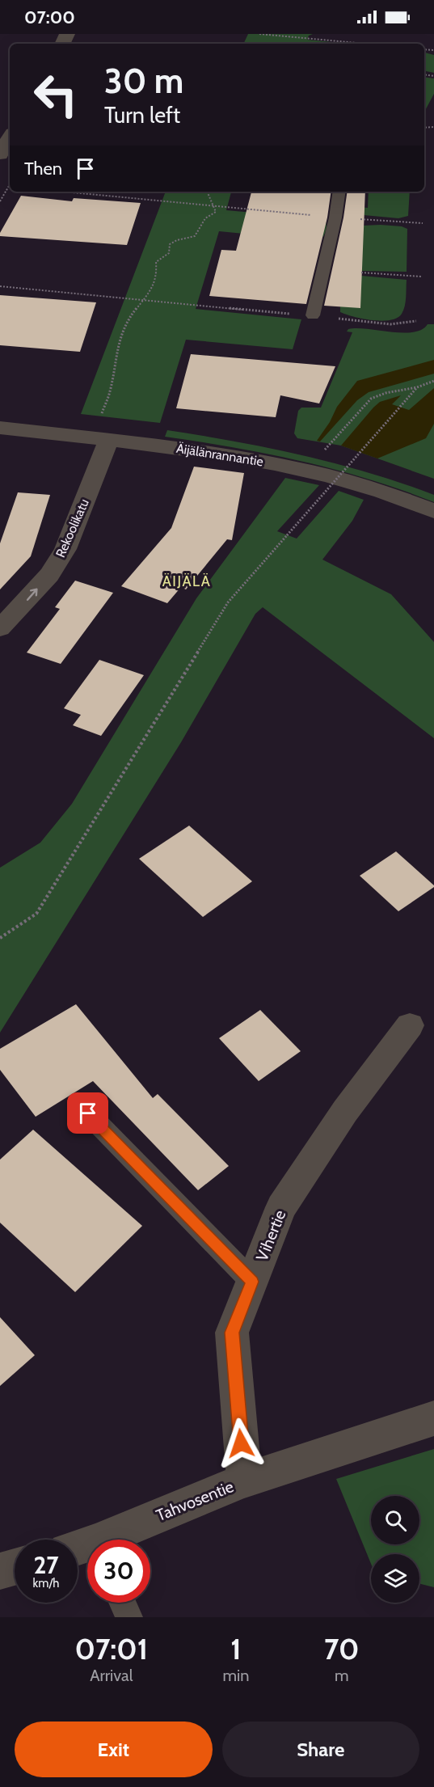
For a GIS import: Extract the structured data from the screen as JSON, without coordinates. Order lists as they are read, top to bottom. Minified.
{"streets":{"street":["Äijälänrannantie","Rekoolikatu","Vihertie","Tahvosentie"]},"crossings":[["Äijälänrannantie","Rekoolikatu"],["Vihertie","Tahvosentie"]],"one_way":["Rekoolikatu"],"districts":["ÄIJÄLÄ"],"page":{"status":"07:00","turn":["30 m","Turn left"],"then":"Then","speed":"27 km/h","limit":"30","eta":["07:01","Arrival","1","min","70","m"],"buttons":["Exit","Share"]}}
